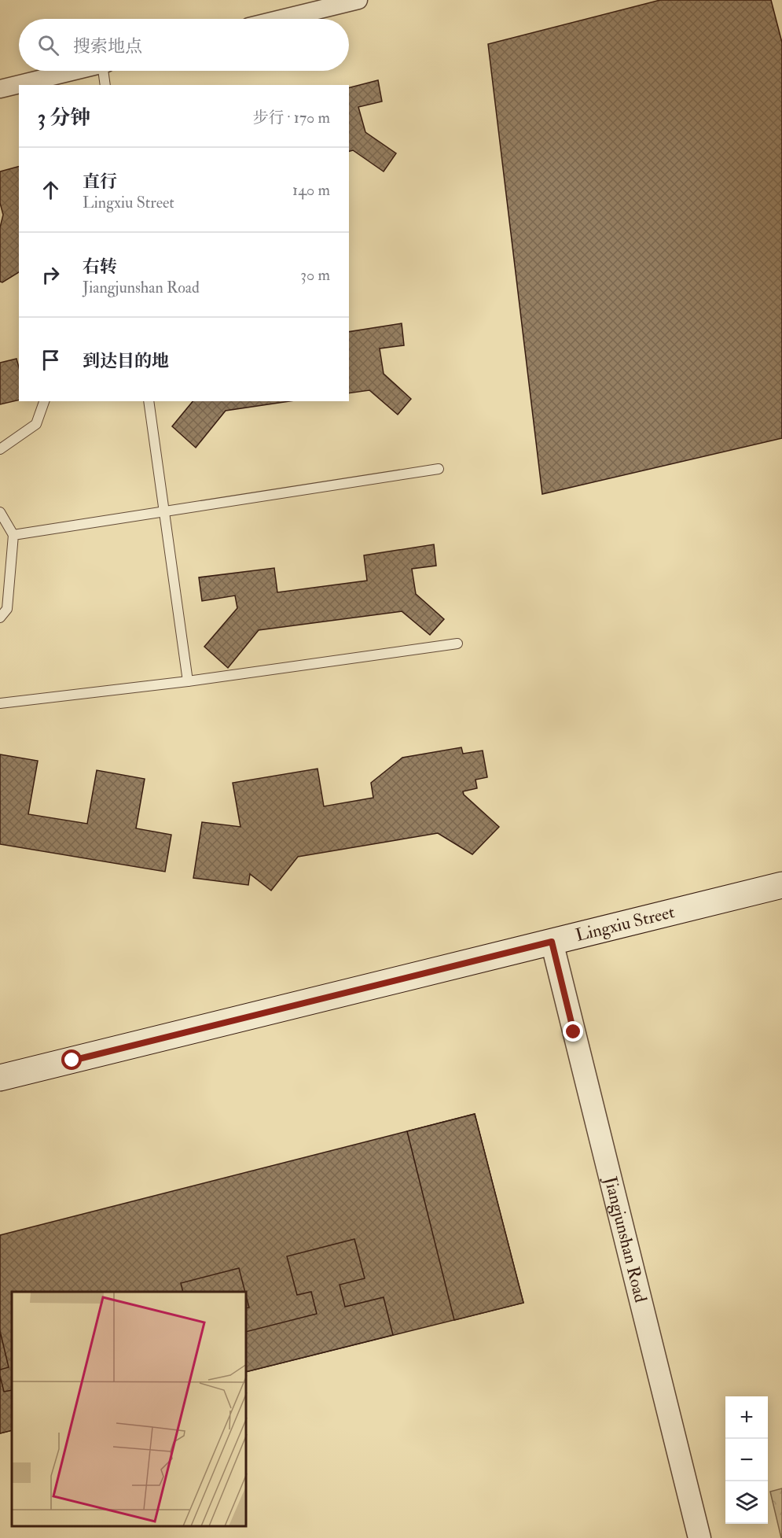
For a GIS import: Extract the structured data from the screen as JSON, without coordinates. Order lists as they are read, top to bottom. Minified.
{"streets":{"main road":["Lingxiu Street"],"street":["Jiangjunshan Road"]},"crossings":[["Lingxiu Street","Jiangjunshan Road"]],"page":{"search":"搜索地点","heading":["3 分钟","步行 · 170 m"],"list":[["直行","Lingxiu Street","140 m"],["右转","Jiangjunshan Road","30 m"],"到达目的地"],"map_buttons":["+","−"]}}
